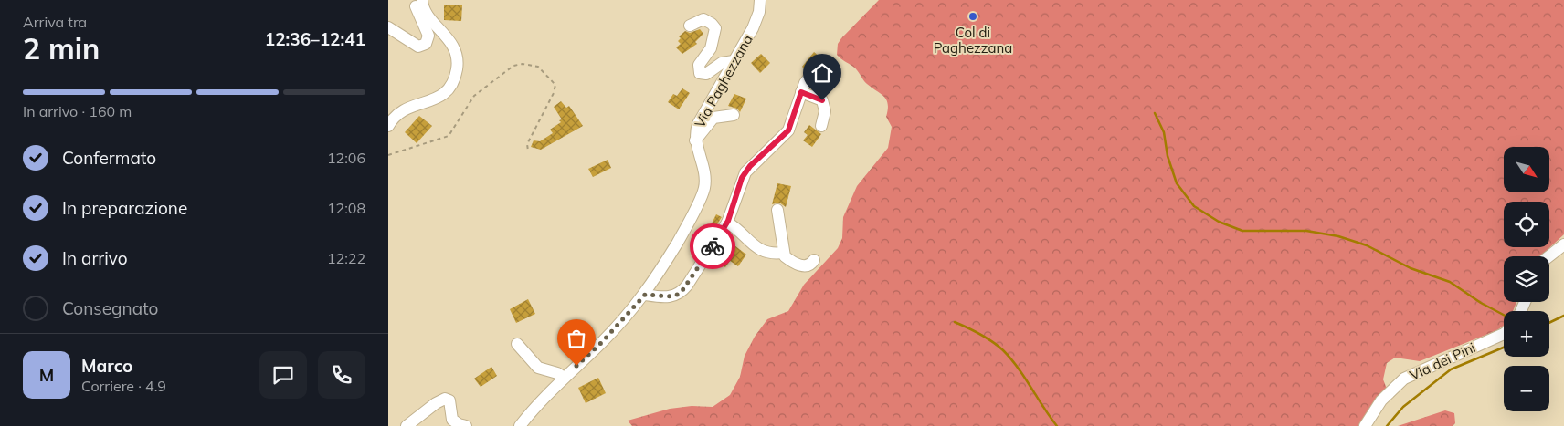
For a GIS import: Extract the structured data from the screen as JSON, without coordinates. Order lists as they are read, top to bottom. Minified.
{"streets":{"street":["Via Paghezzana","Via dei Pini"]},"places":["Col di Paghezzana"],"north":"bottom right","page":{"heading":["2 min","Arriva tra","12:36–12:41"],"panel":["Marco","Corriere · 4.9"],"bar":"In arrivo · 160 m","list":[["Confermato","12:06"],["In preparazione","12:08"],["In arrivo","12:22"],"Consegnato"],"map_buttons":["+","−"],"round":"M"}}
